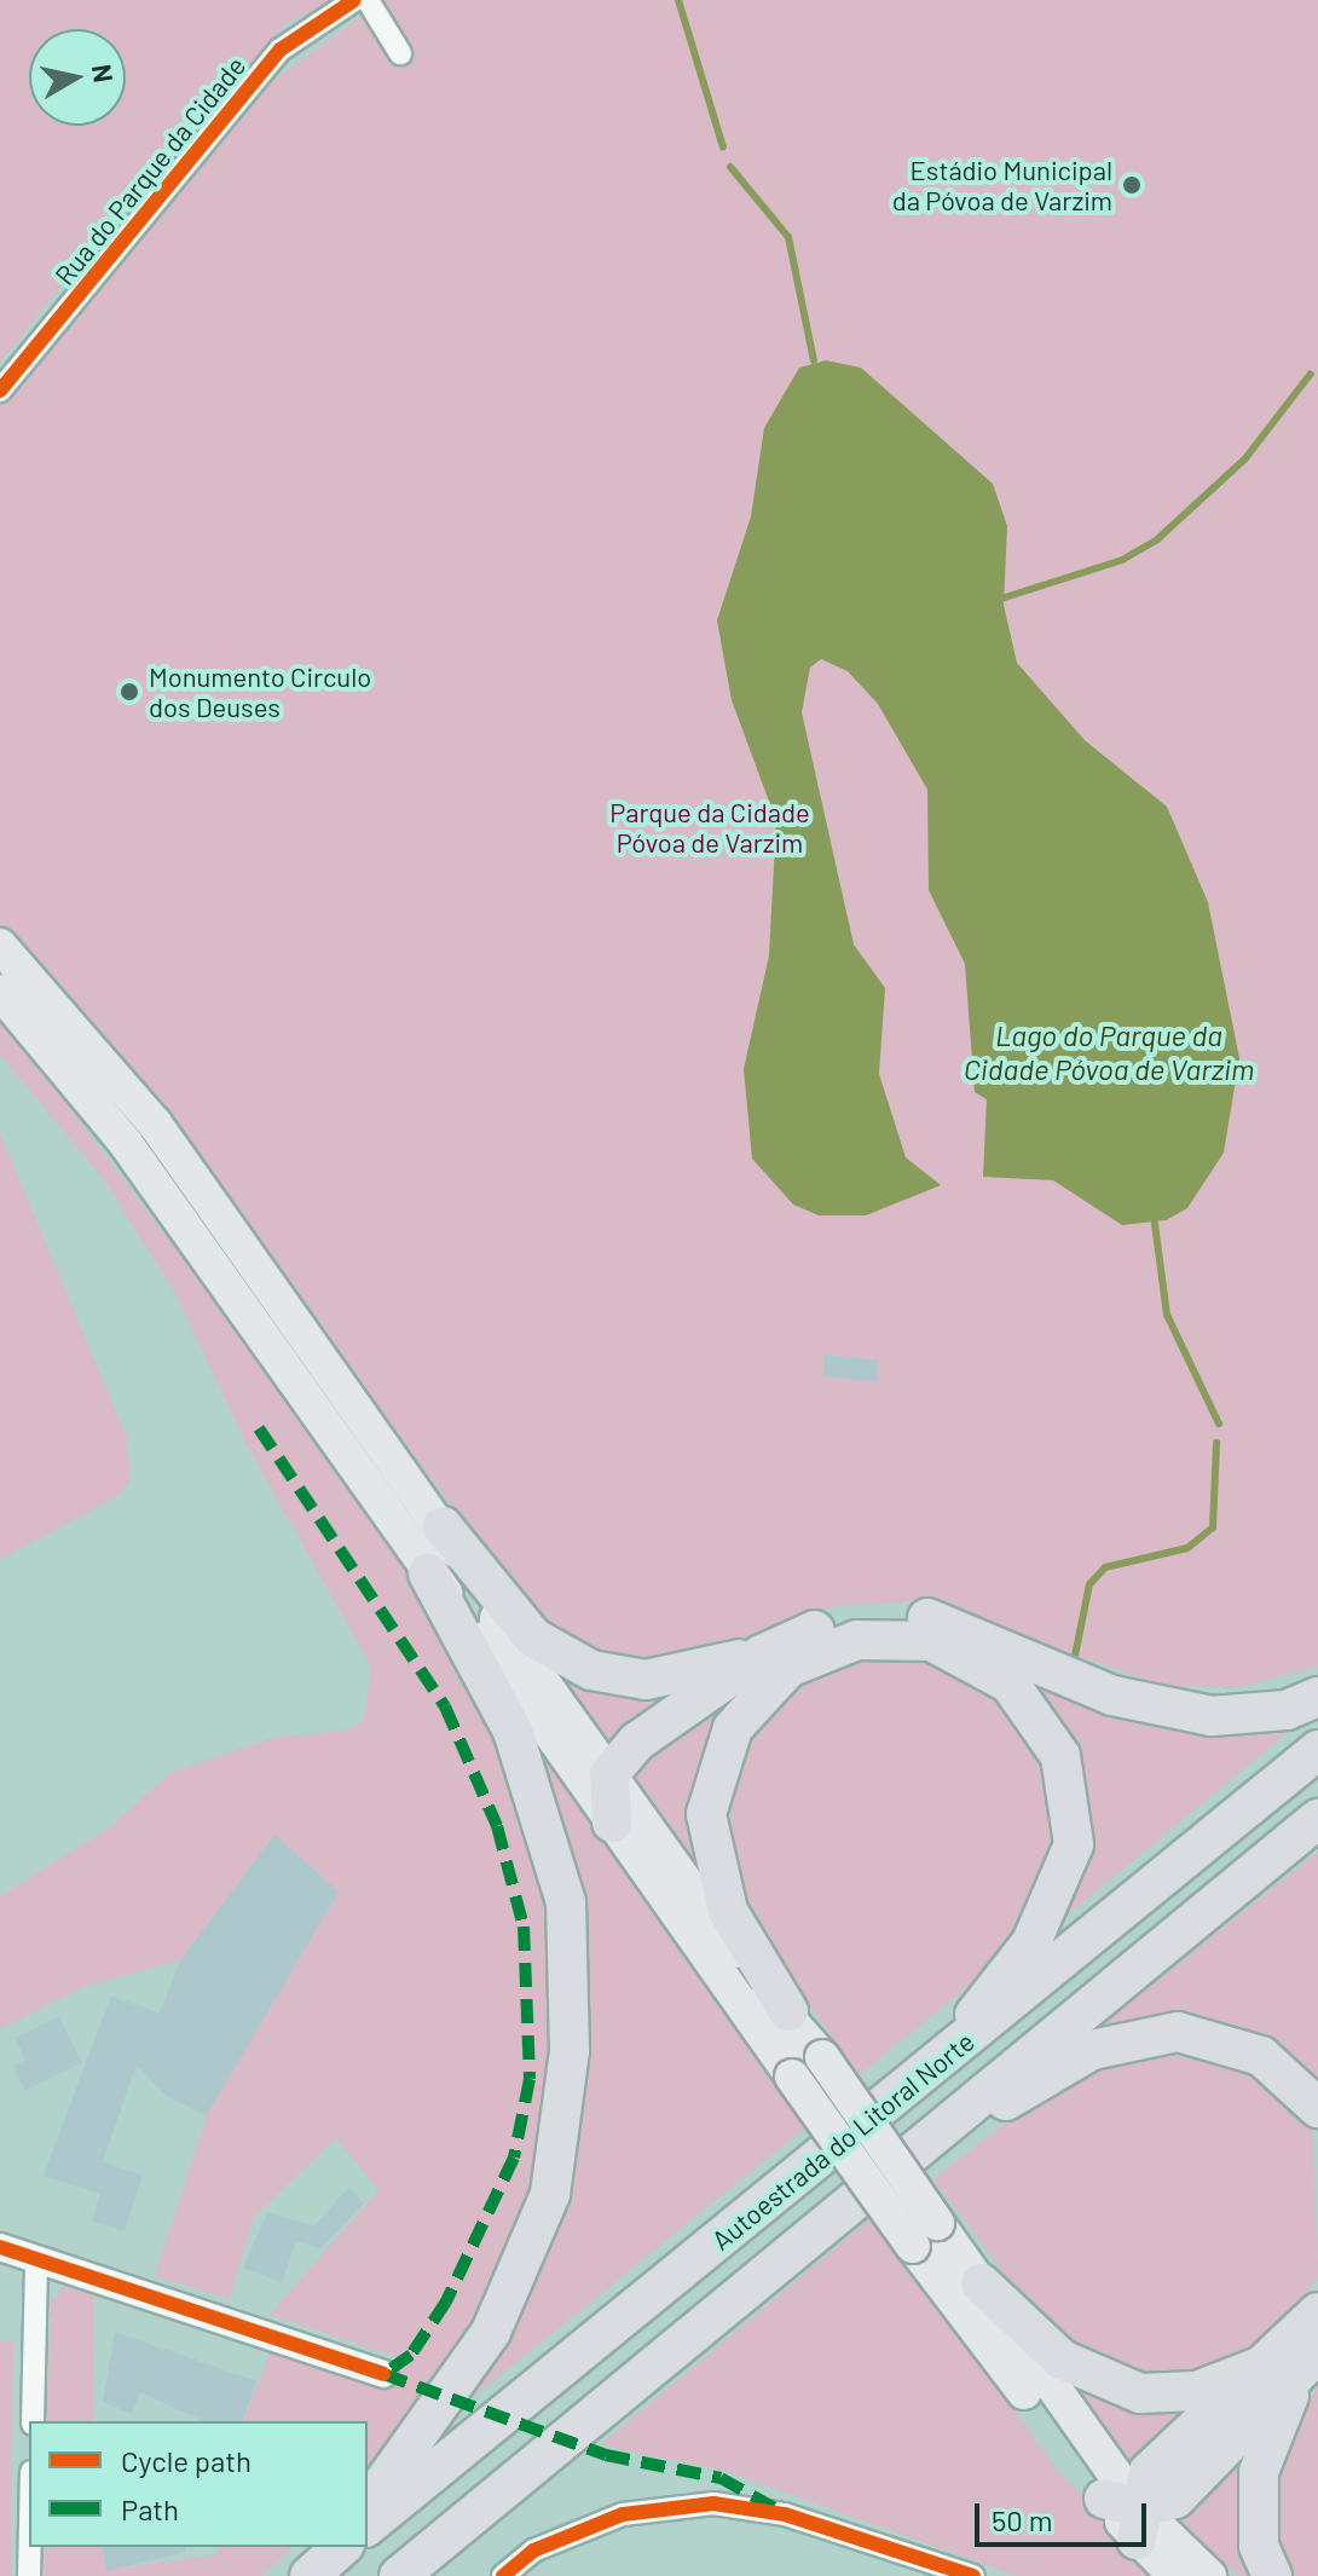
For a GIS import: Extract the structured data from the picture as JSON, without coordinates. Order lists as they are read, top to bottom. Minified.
{"streets":{"highway":["Autoestrada do Litoral Norte"],"street":["Rua do Parque da Cidade"]},"water":["Lago do Parque da Cidade Póvoa de Varzim"],"parks":["Parque da Cidade Póvoa de Varzim"],"places":["Estádio Municipal da Póvoa de Varzim","Monumento Circulo dos Deuses"],"legend":["Cycle path","Path"],"scale_bar":"50 m","north":"right"}
